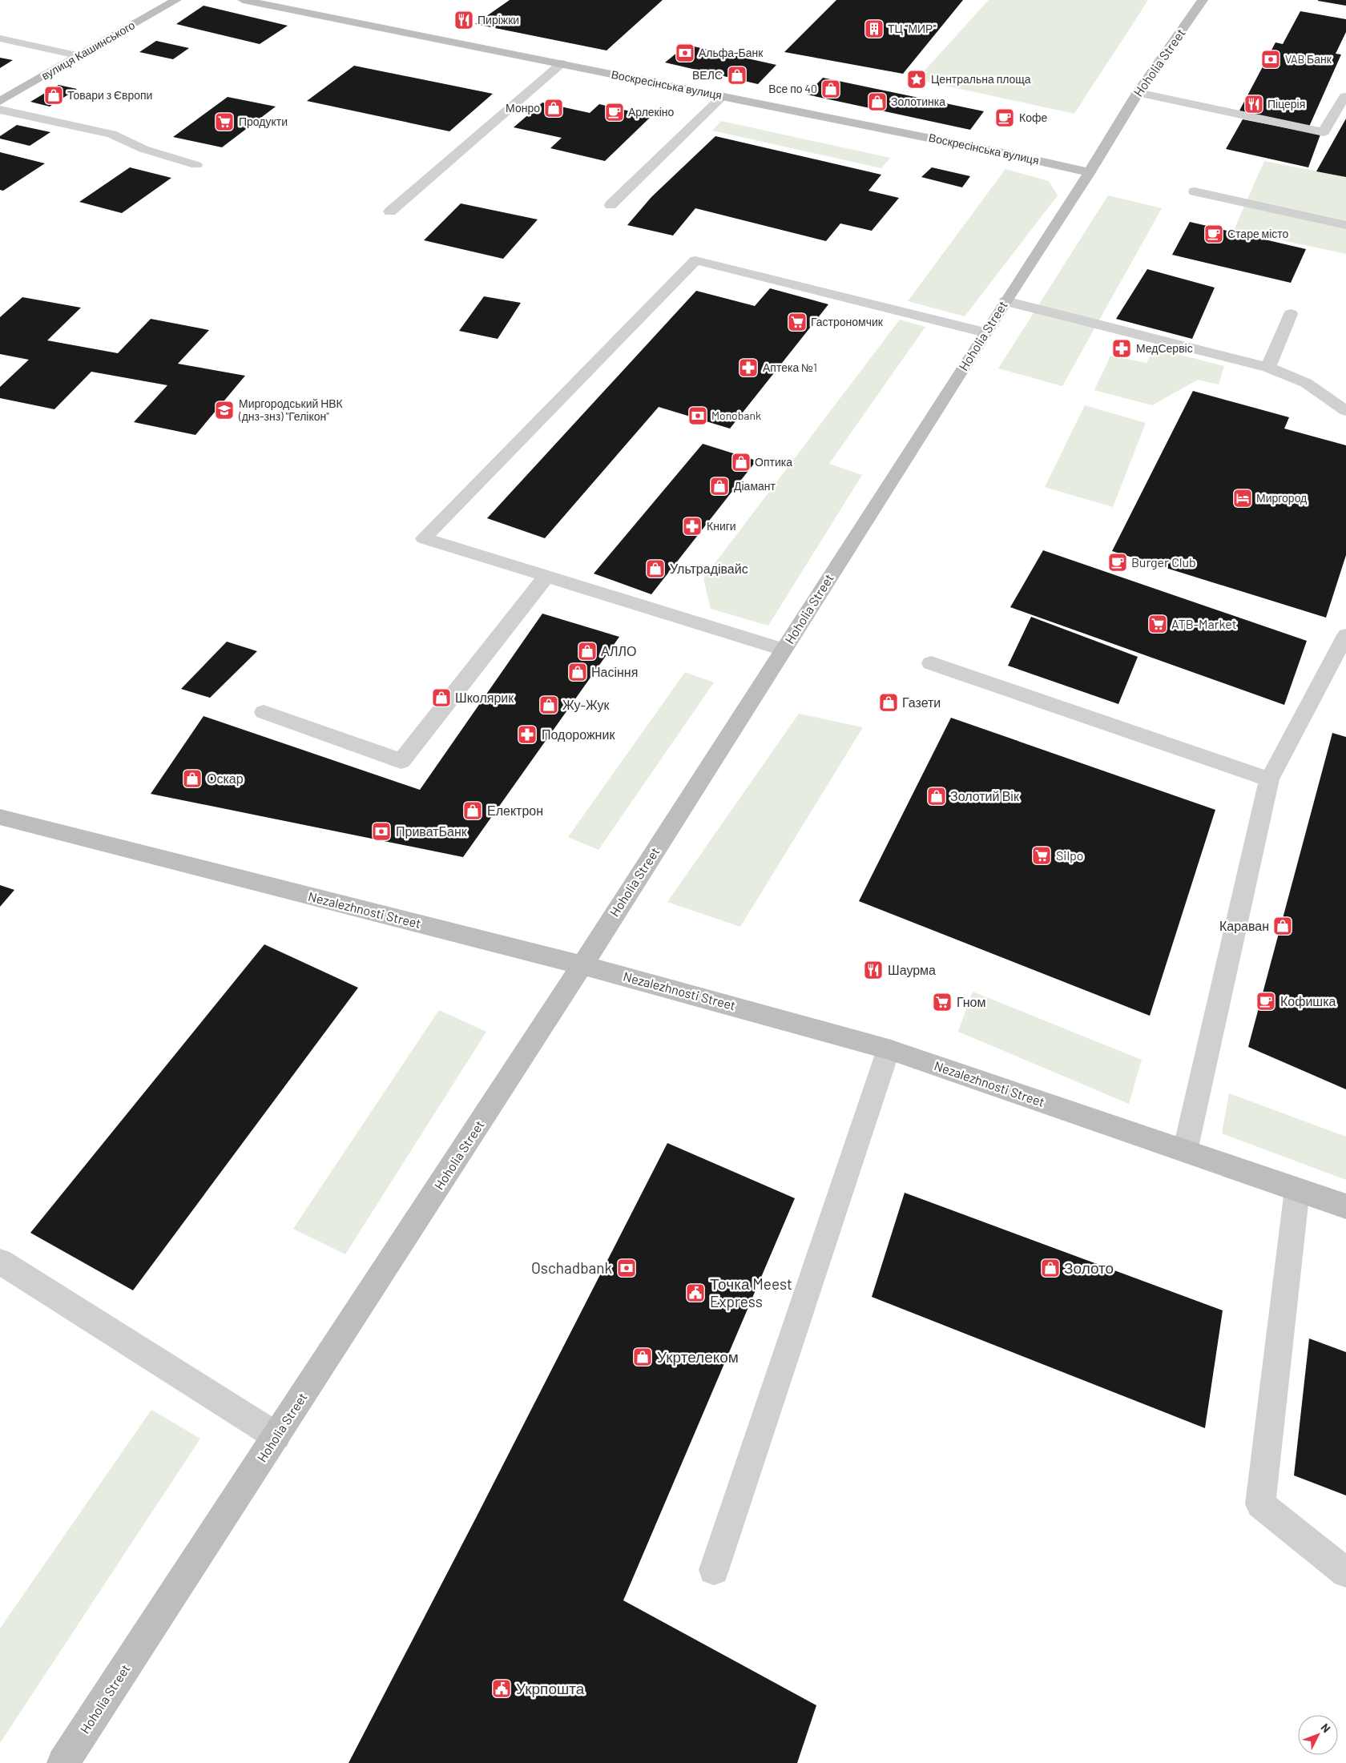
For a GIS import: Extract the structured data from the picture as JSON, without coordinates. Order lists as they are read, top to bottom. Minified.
{"streets":{"street":["вулиця Кашинського","Hoholia Street","Воскресінська вулиця","Nezalezhnosti Street"]},"crossings":[["Hoholia Street","Воскресінська вулиця"],["Hoholia Street","Nezalezhnosti Street"]],"places":{"restaurant":["Пиріжки","Піцерія","Шаурма"],"building":["ТЦ \"МИР\""],"bank":["Альфа-Банк","VAB Банк","Monobank","ПриватБанк","Oschadbank"],"shop":["ВЕЛС","Все по 40","Товари з Європи","Золотинка","Монро","Оптика","Діамант","Ультрадівайс","АЛЛО","Насіння","Школярик","Газети","Жу-Жук","Оскар","Золотий Вік","Електрон","Караван","Золото","Укртелеком"],"place":["Центральна площа"],"cafe":["Арлекіно","Кофе","Старе місто","Burger Club","Кофишка"],"supermarket":["Продукти","Гастрономчик","ATB-Market","Silpo","Гном"],"pharmacy":["МедСервіс","Аптека №1","Книги","Подорожник"],"school or university":["Миргородський НВК (днз-знз) \"Гелікон\""],"hotel":["Миргород"],"public building":["Точка Meest Express","Укрпошта"]},"north":"top right"}
